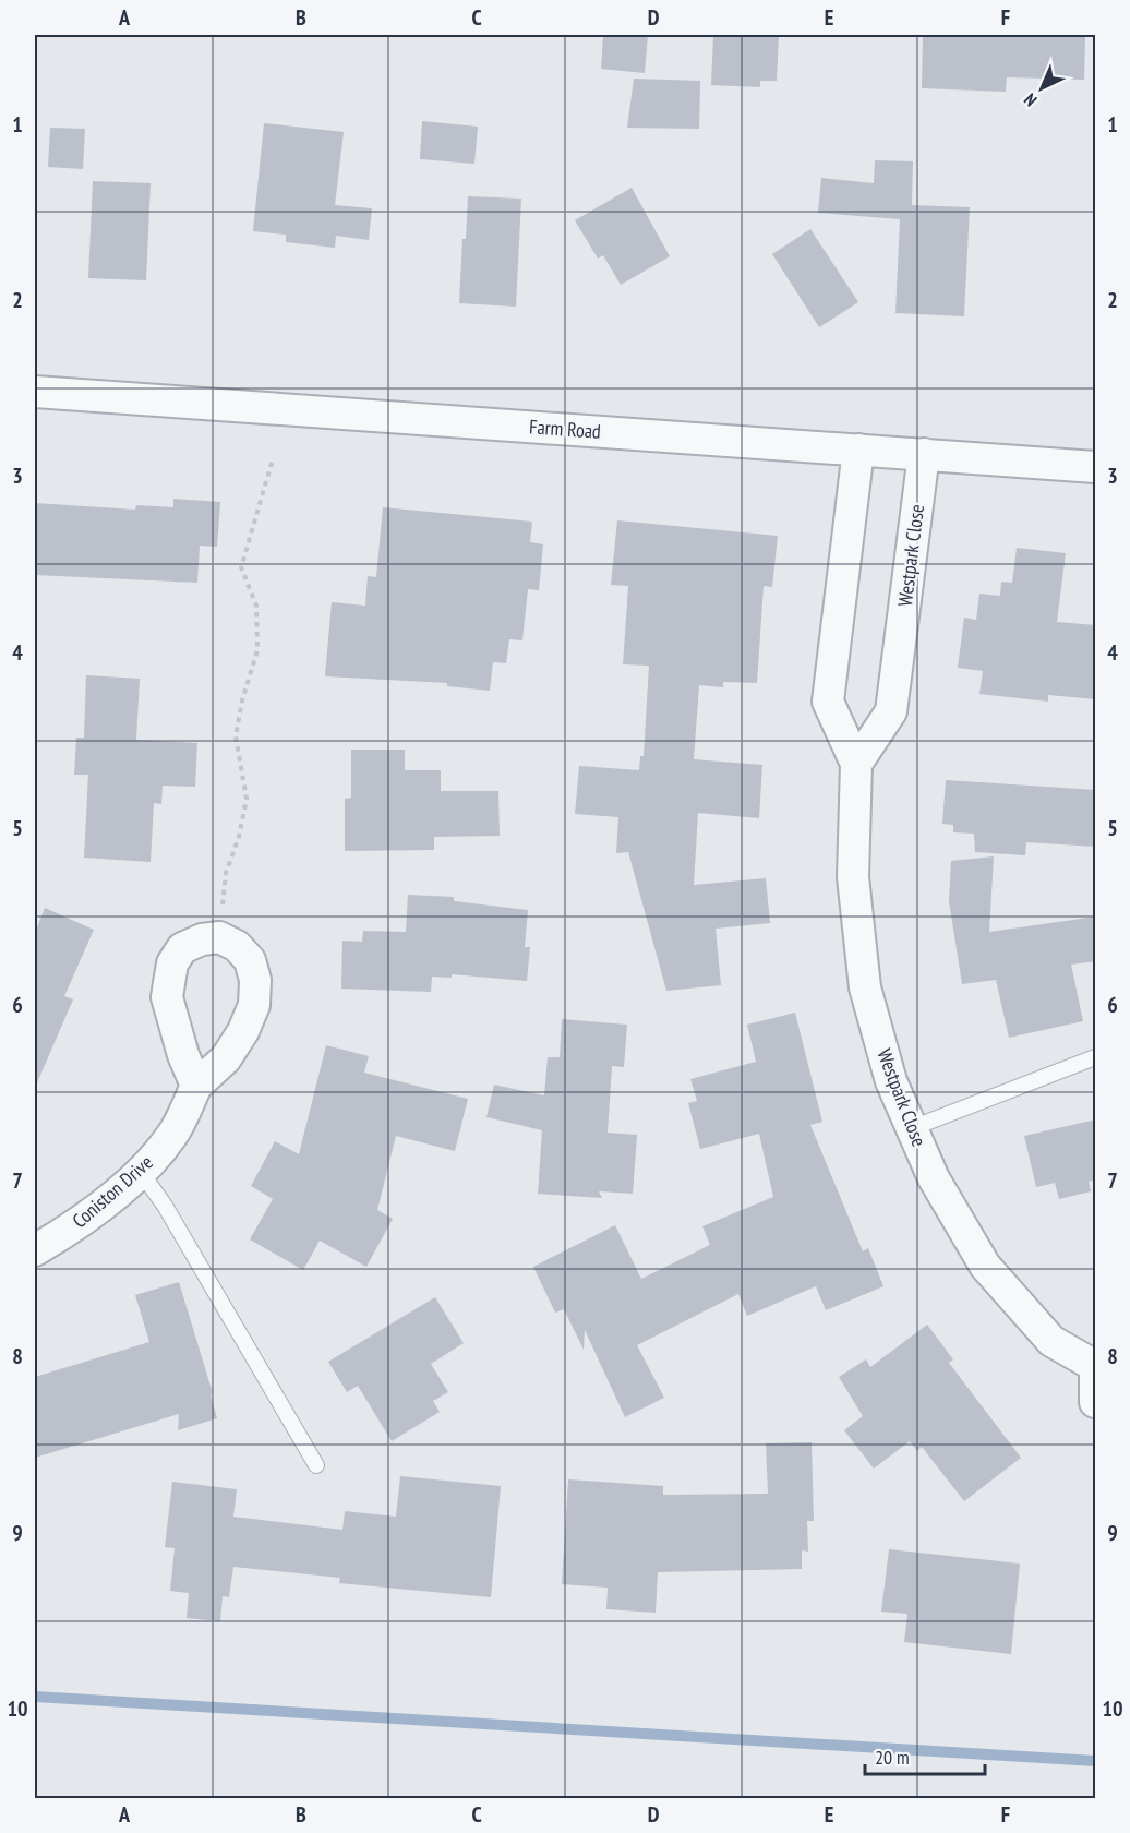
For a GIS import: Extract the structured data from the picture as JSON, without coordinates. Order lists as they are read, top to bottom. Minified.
{"streets":{"street":["Farm Road","Westpark Close","Coniston Drive"]},"crossings":[["Farm Road","Westpark Close"]],"scale_bar":"20 m","north":"bottom left","grid":{"columns":["A","B","C","D","E","F"],"rows":["1","2","3","4","5","6","7","8","9","10"]}}
